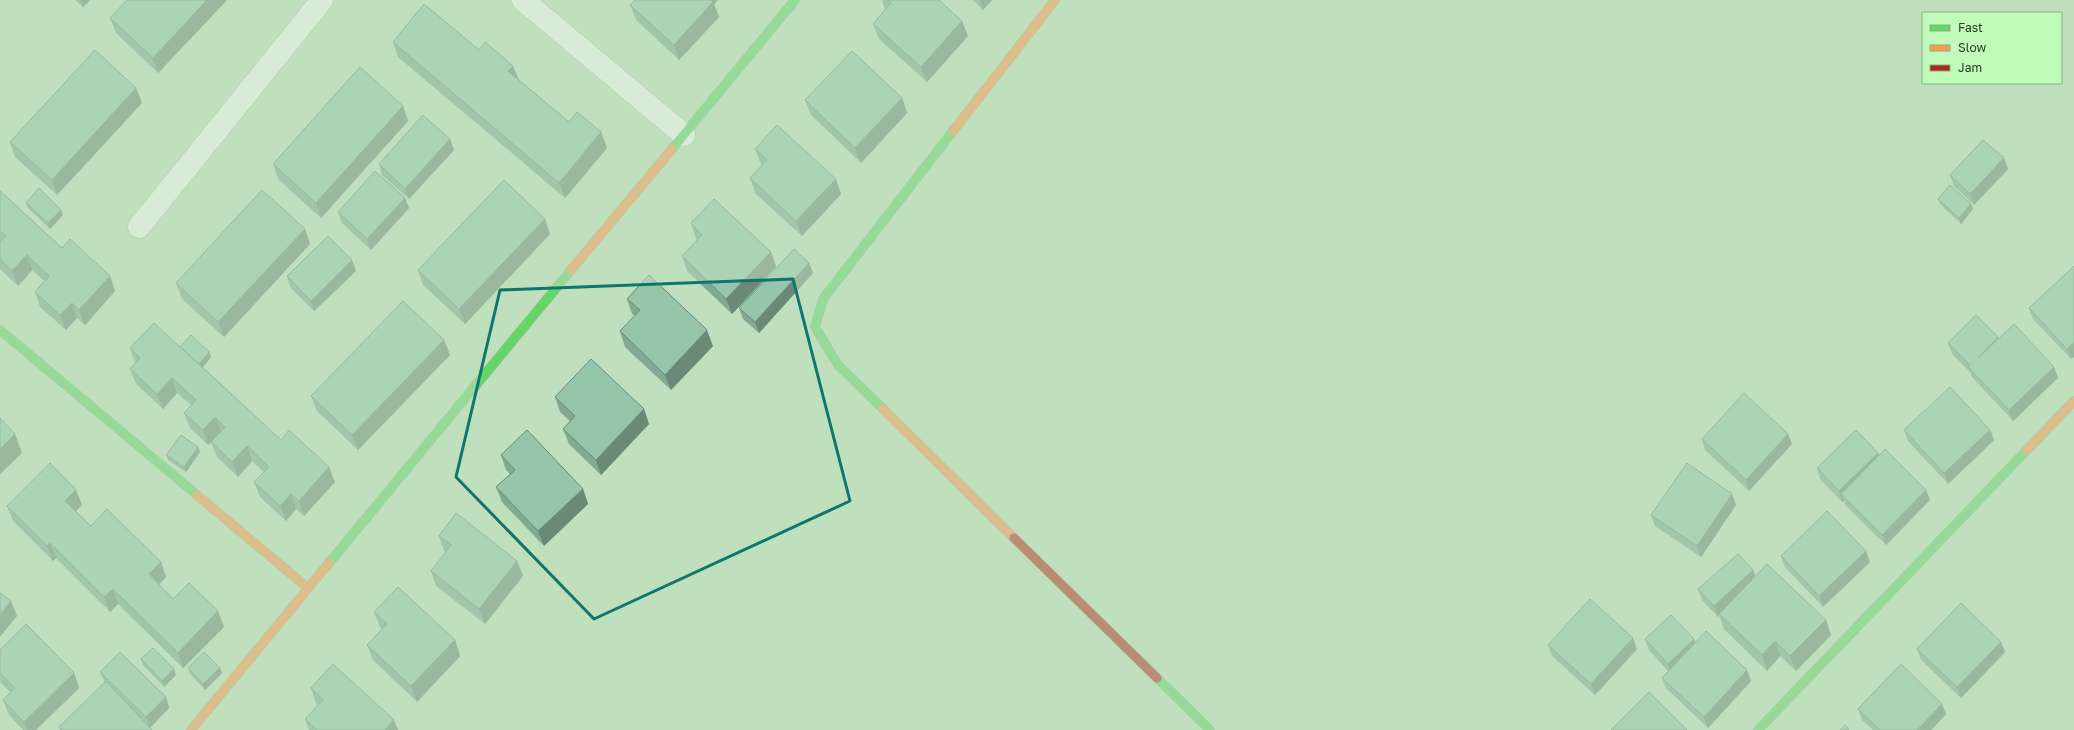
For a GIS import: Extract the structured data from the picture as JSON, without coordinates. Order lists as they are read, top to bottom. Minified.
{"legend":["Fast","Slow","Jam"]}
